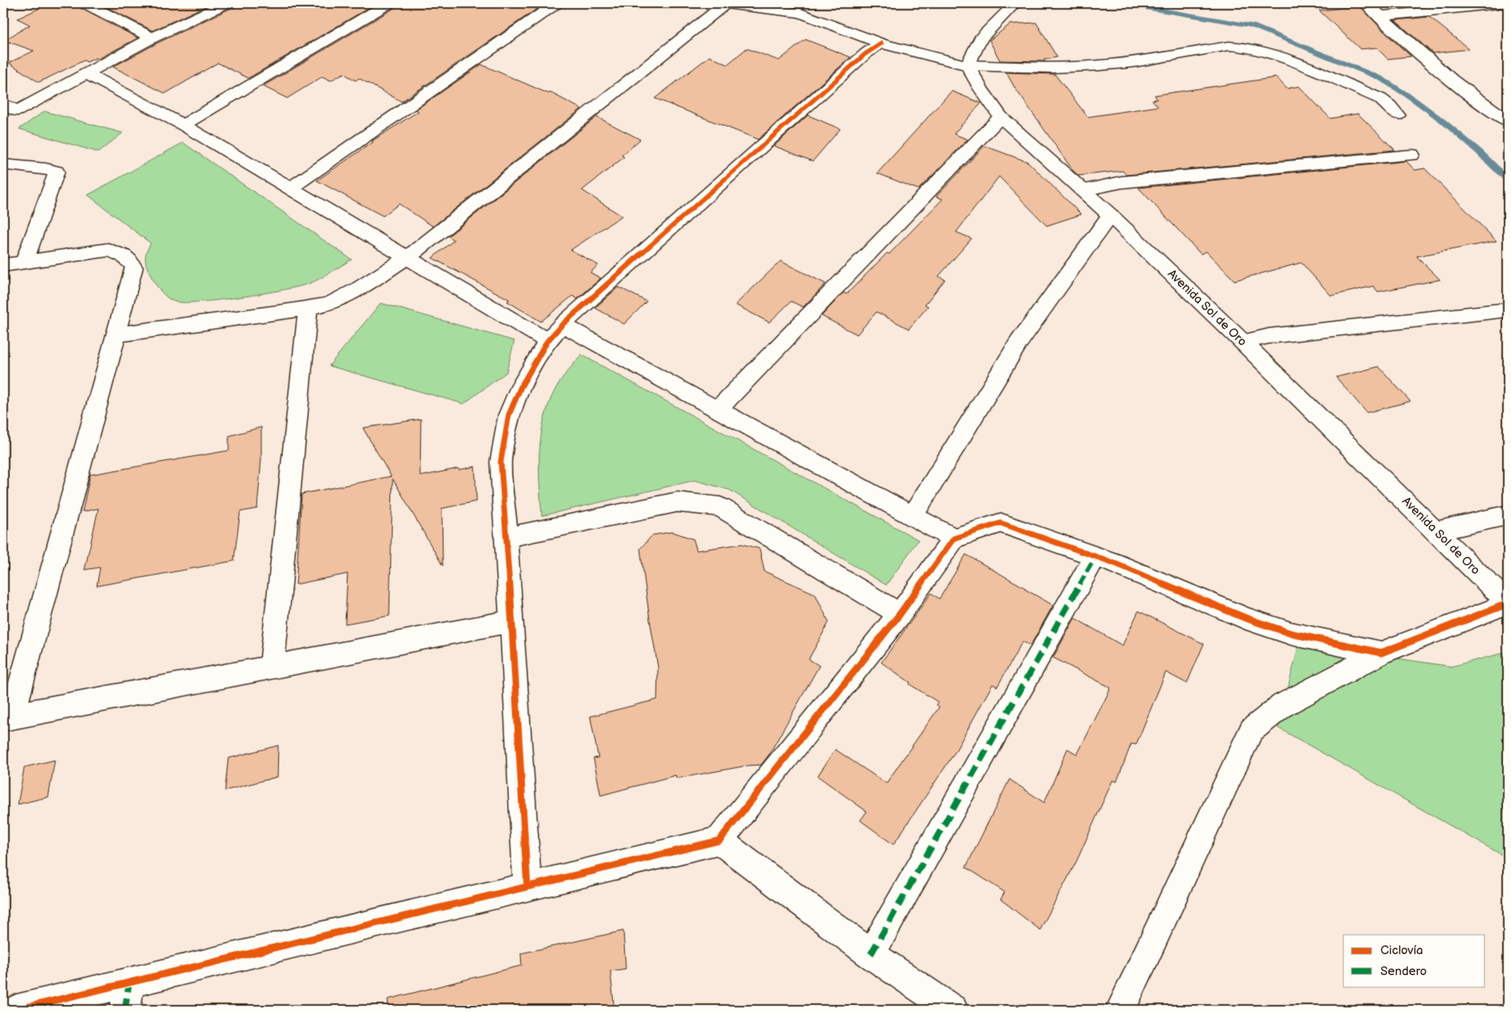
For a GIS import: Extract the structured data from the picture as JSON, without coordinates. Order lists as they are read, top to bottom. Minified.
{"streets":{"street":["Avenida Sol de Oro"]},"legend":["Ciclovía","Sendero"]}
